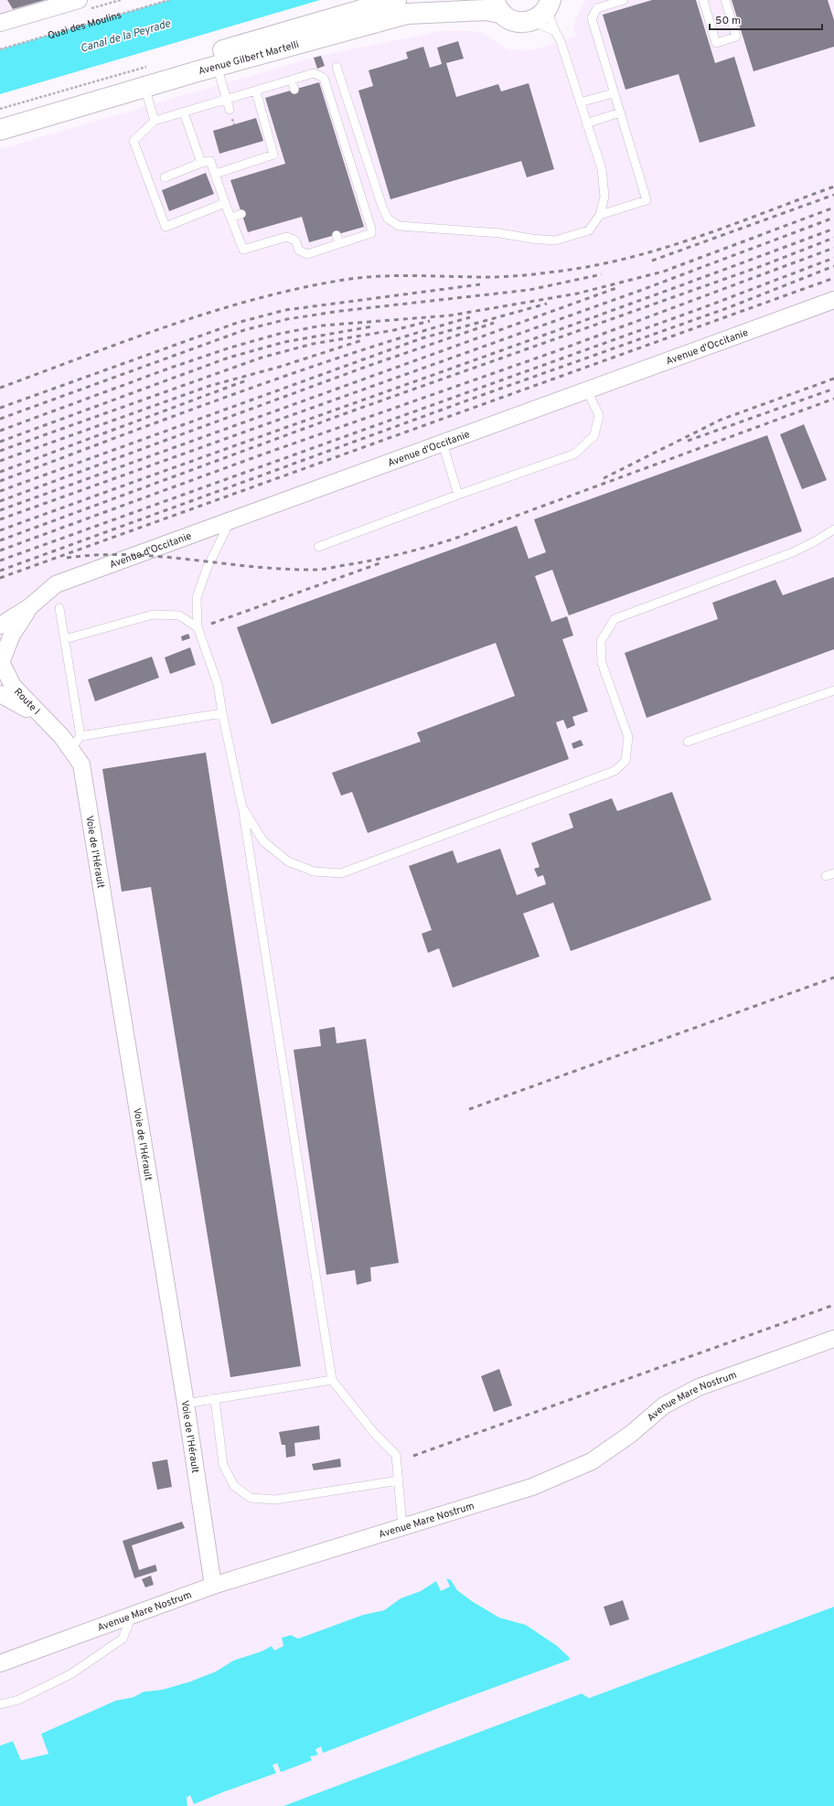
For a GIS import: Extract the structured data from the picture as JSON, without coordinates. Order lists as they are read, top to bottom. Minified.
{"streets":{"main road":["Avenue Gilbert Martelli"],"street":["Avenue d'Occitanie","Route I","Voie de l'Hérault","Avenue Mare Nostrum"],"path":["Quai des Moulins"]},"crossings":[["Avenue d'Occitanie","Route I"],["Route I","Voie de l'Hérault"],["Voie de l'Hérault","Avenue Mare Nostrum"]],"water":["Canal de la Peyrade"],"scale_bar":"50 m"}
